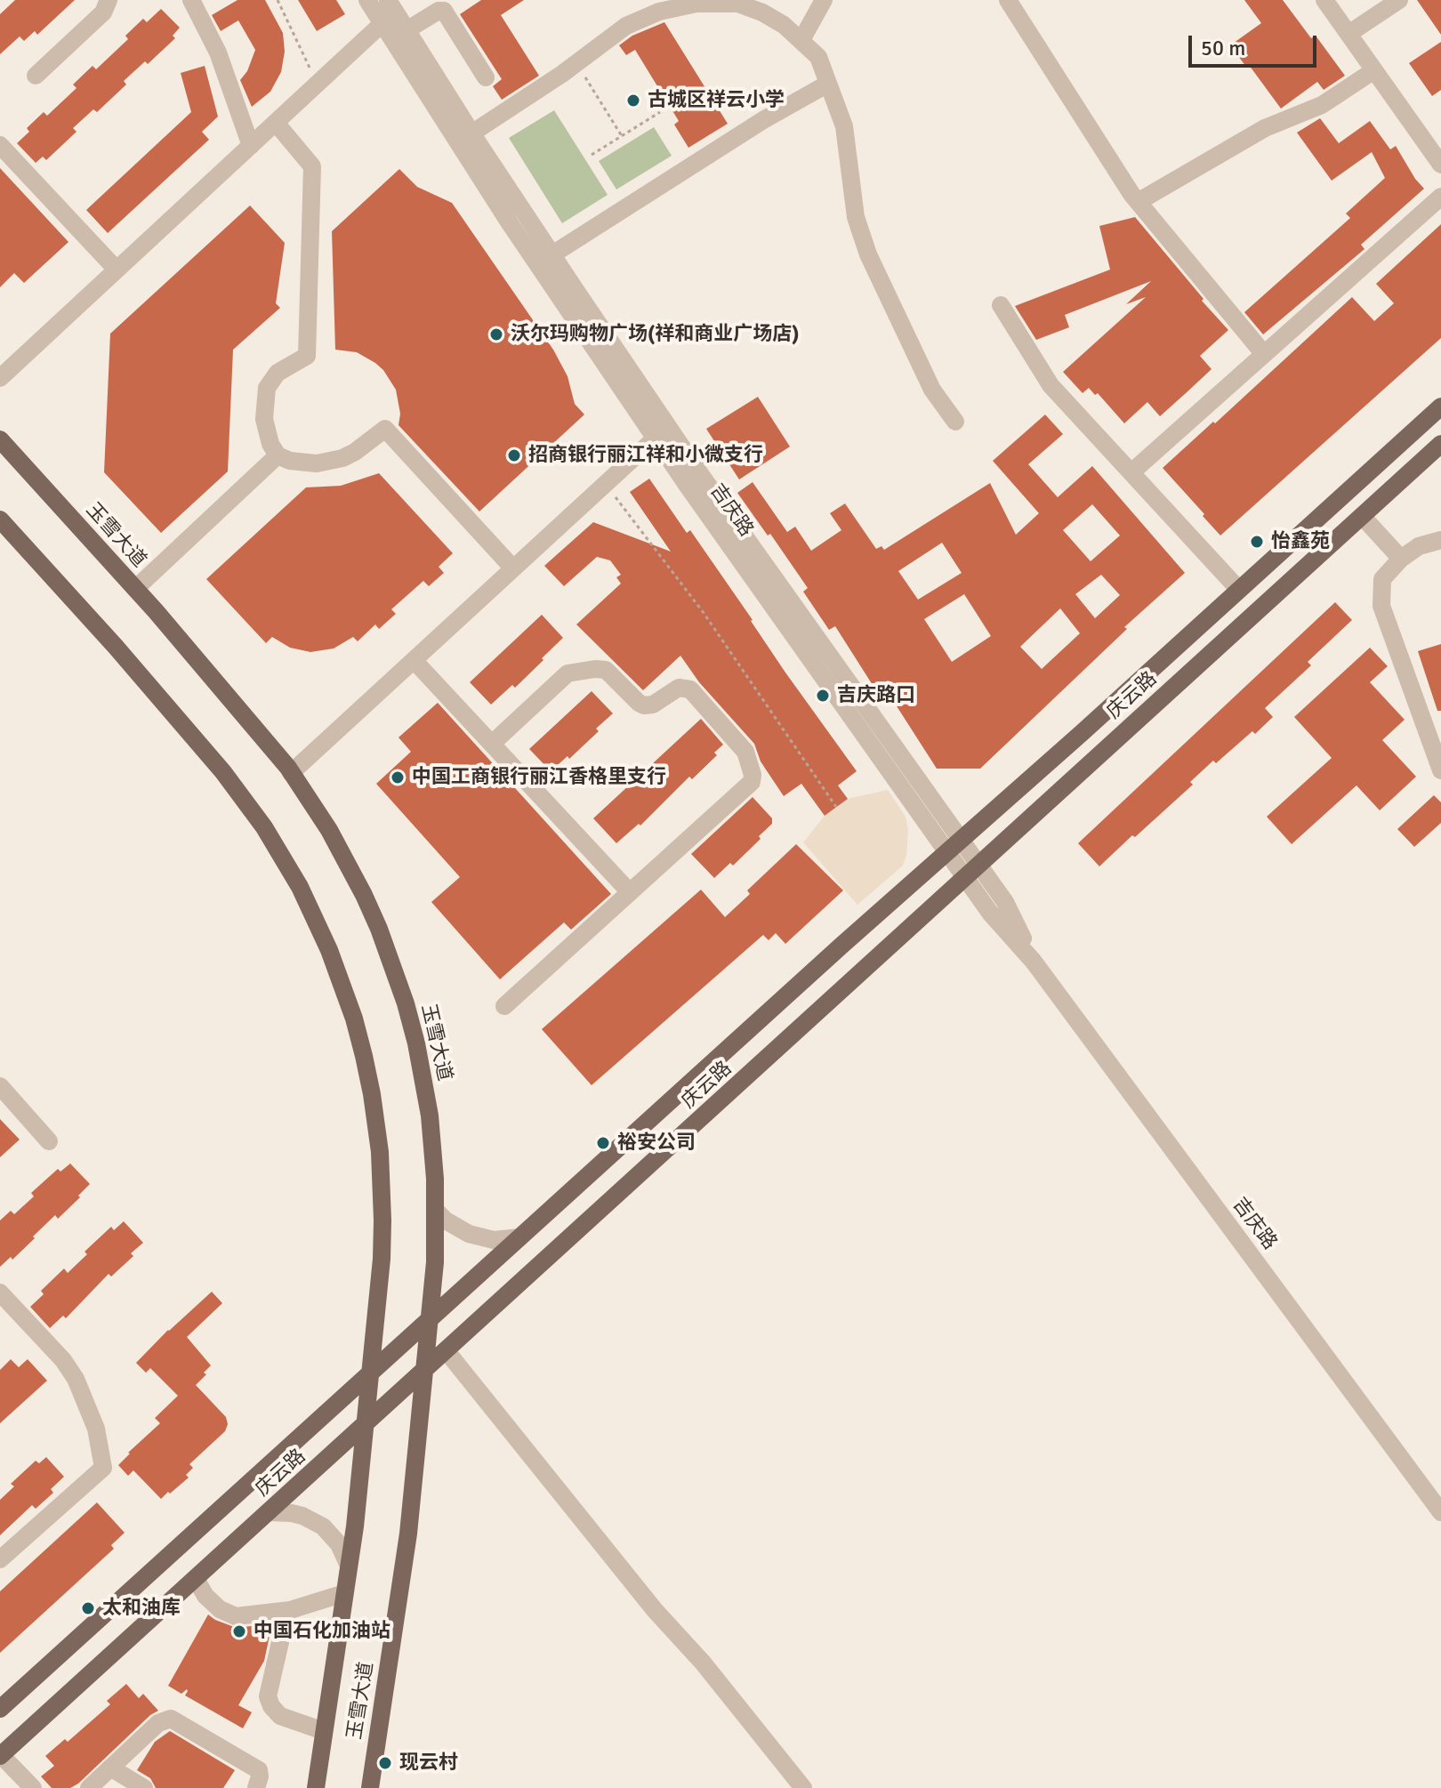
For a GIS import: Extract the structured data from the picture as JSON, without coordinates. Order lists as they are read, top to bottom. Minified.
{"streets":{"main road":["玉雪大道","庆云路"],"street":["吉庆路"]},"crossings":[["吉庆路","庆云路"],["玉雪大道","庆云路"]],"places":["古城区祥云小学","沃尔玛购物广场(祥和商业广场店)","招商银行丽江祥和小微支行","怡鑫苑","吉庆路口","中国工商银行丽江香格里支行","裕安公司","太和油库","中国石化加油站","现云村"],"scale_bar":"50 m"}
